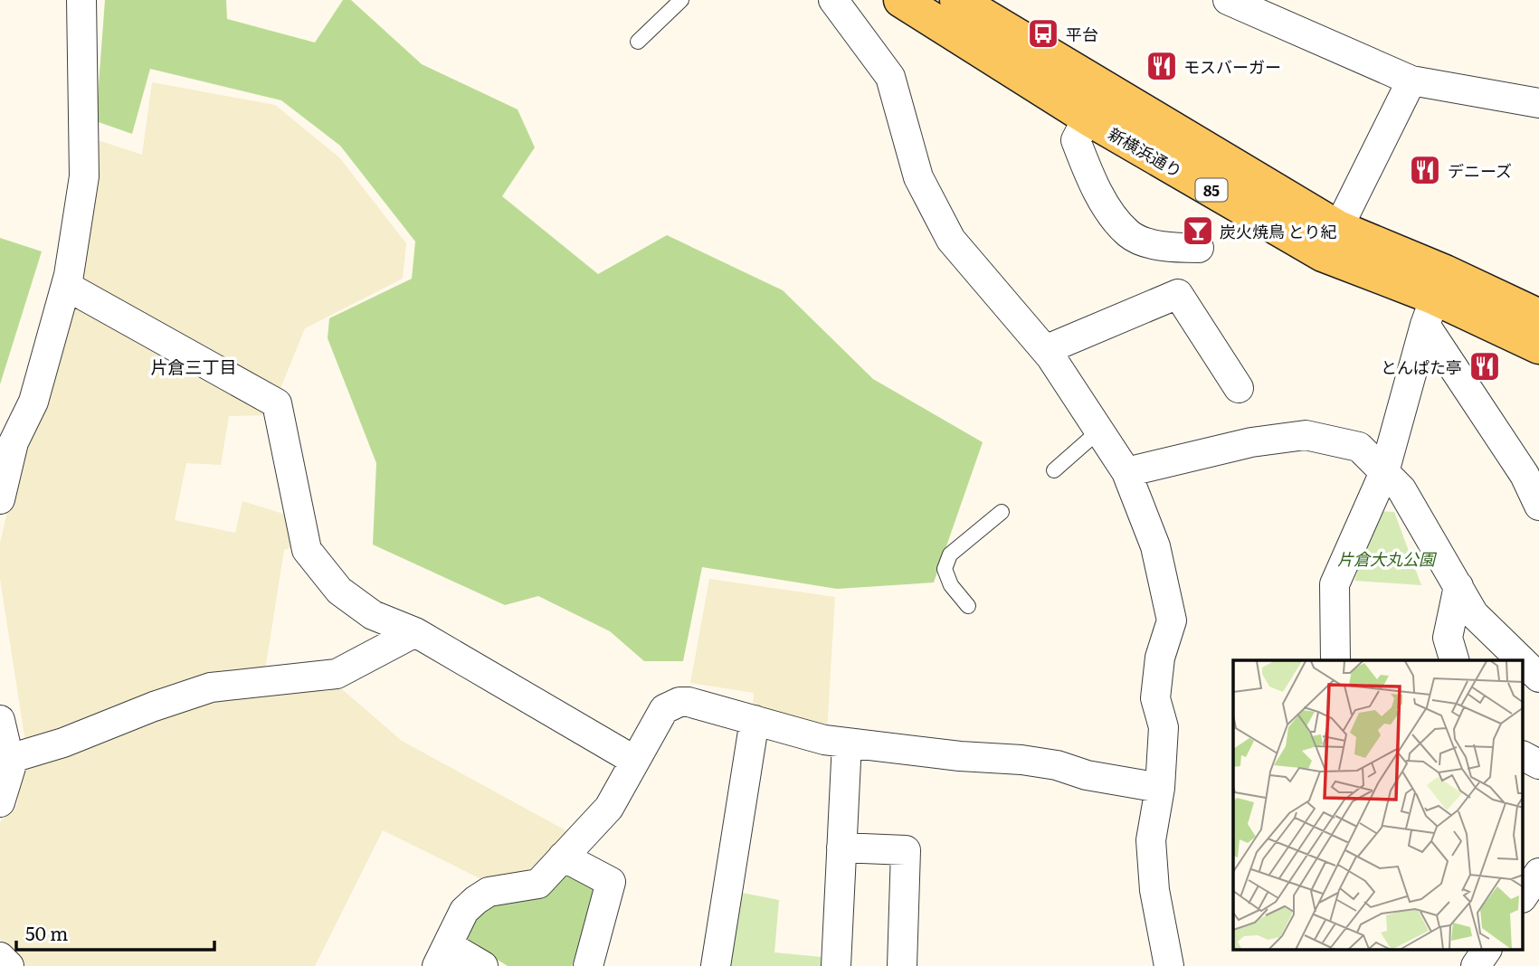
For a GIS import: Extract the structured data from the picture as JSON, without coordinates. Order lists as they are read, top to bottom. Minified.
{"streets":{"main road":["新横浜通り","85"]},"districts":["片倉三丁目"],"parks":["片倉大丸公園"],"places":{"bus stop":["平台"],"restaurant":["モスバーガー","デニーズ","とんぱた亭"],"bar":["炭火焼鳥 とり紀"]},"scale_bar":"50 m"}
